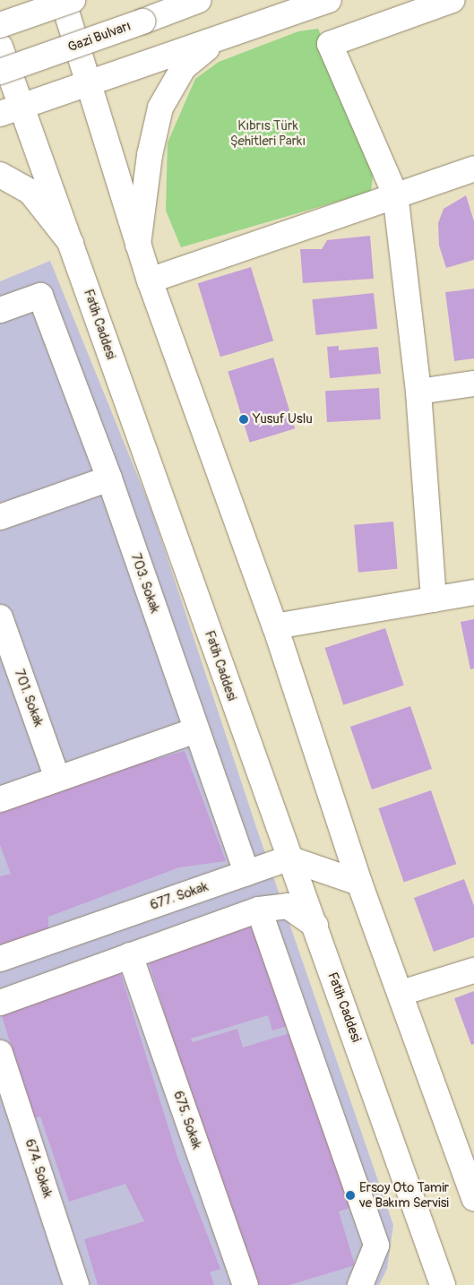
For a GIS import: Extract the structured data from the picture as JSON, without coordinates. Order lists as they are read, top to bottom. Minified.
{"streets":{"main road":["Gazi Bulvarı","Fatih Caddesi","703. Sokak","701. Sokak","677. Sokak","675. Sokak","674. Sokak"]},"crossings":[["Fatih Caddesi","677. Sokak"],["703. Sokak","677. Sokak"]],"parks":["Kıbrıs Türk Şehitleri Parkı"],"places":["Yusuf Uslu","Ersoy Oto Tamir ve Bakım Servisi"]}
